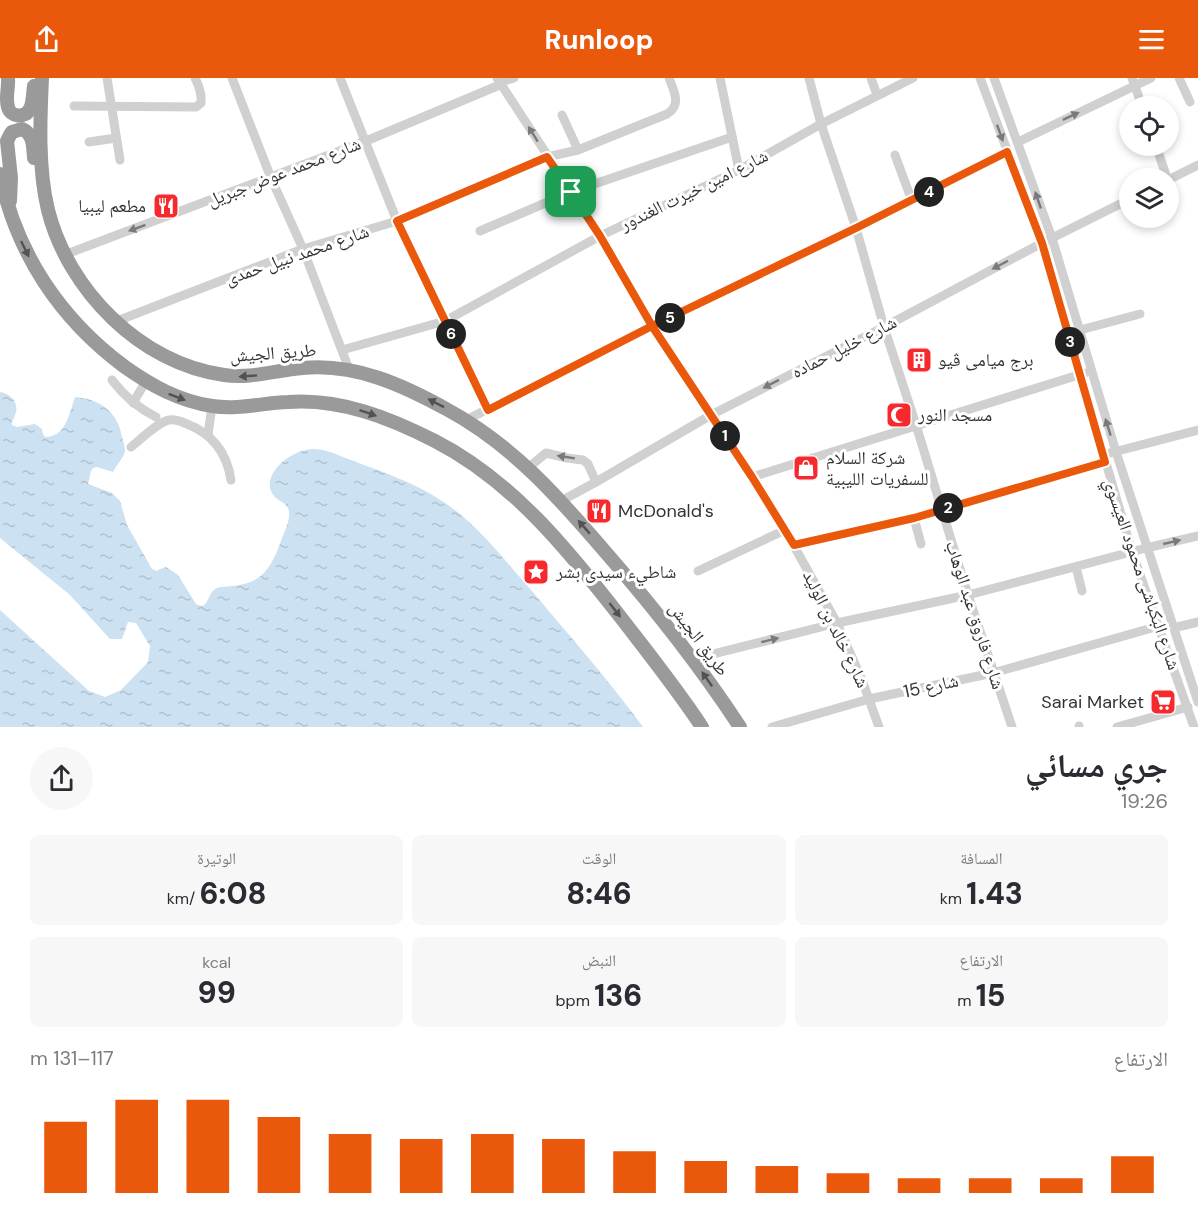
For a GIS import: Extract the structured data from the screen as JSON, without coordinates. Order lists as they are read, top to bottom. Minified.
{"streets":{"highway":["طريق الجيش"],"street":["شارع محمد عوض جبريل","شارع امين خيرت الغندور","شارع محمد نبيل حمدى","شارع خليل حماده","شارع البكباشى محمود العيسوي","شارع فاروق عبد الوهاب","شارع خالد بن الوليد","شارع 15"]},"crossings":[["شارع محمد عوض جبريل","طريق الجيش"],["شارع محمد عوض جبريل","شارع خالد بن الوليد"],["شارع امين خيرت الغندور","شارع فاروق عبد الوهاب"],["شارع امين خيرت الغندور","شارع خالد بن الوليد"],["شارع محمد نبيل حمدى","طريق الجيش"],["شارع محمد نبيل حمدى","شارع خالد بن الوليد"],["شارع خليل حماده","طريق الجيش"],["شارع خليل حماده","شارع البكباشى محمود العيسوي"],["شارع خليل حماده","شارع فاروق عبد الوهاب"],["شارع خليل حماده","شارع خالد بن الوليد"],["شارع البكباشى محمود العيسوي","شارع 15"],["شارع فاروق عبد الوهاب","شارع 15"],["شارع خالد بن الوليد","شارع 15"]],"one_way":["شارع محمد عوض جبريل","شارع خليل حماده"],"places":{"restaurant":["مطعم ليبيا","McDonald's"],"building":["برج ميامى ڤيو"],"mosque":["مسجد النور"],"shop":["شركة السلام للسفريات الليبية"],"place":["شاطيء سيدى بشر"],"supermarket":["Sarai Market"]},"page":{"header":"Runloop","pins":["4","5","6","3","1","2"],"heading":["جري مسائي","19:26"],"stats":[["المسافة","1.43 km"],["الوقت","8:46"],["الوتيرة","6:08 /km"],["الارتفاع","15 m"],["النبض","136 bpm"],["kcal","99"]],"chart":["الارتفاع","117–131 m"]}}
